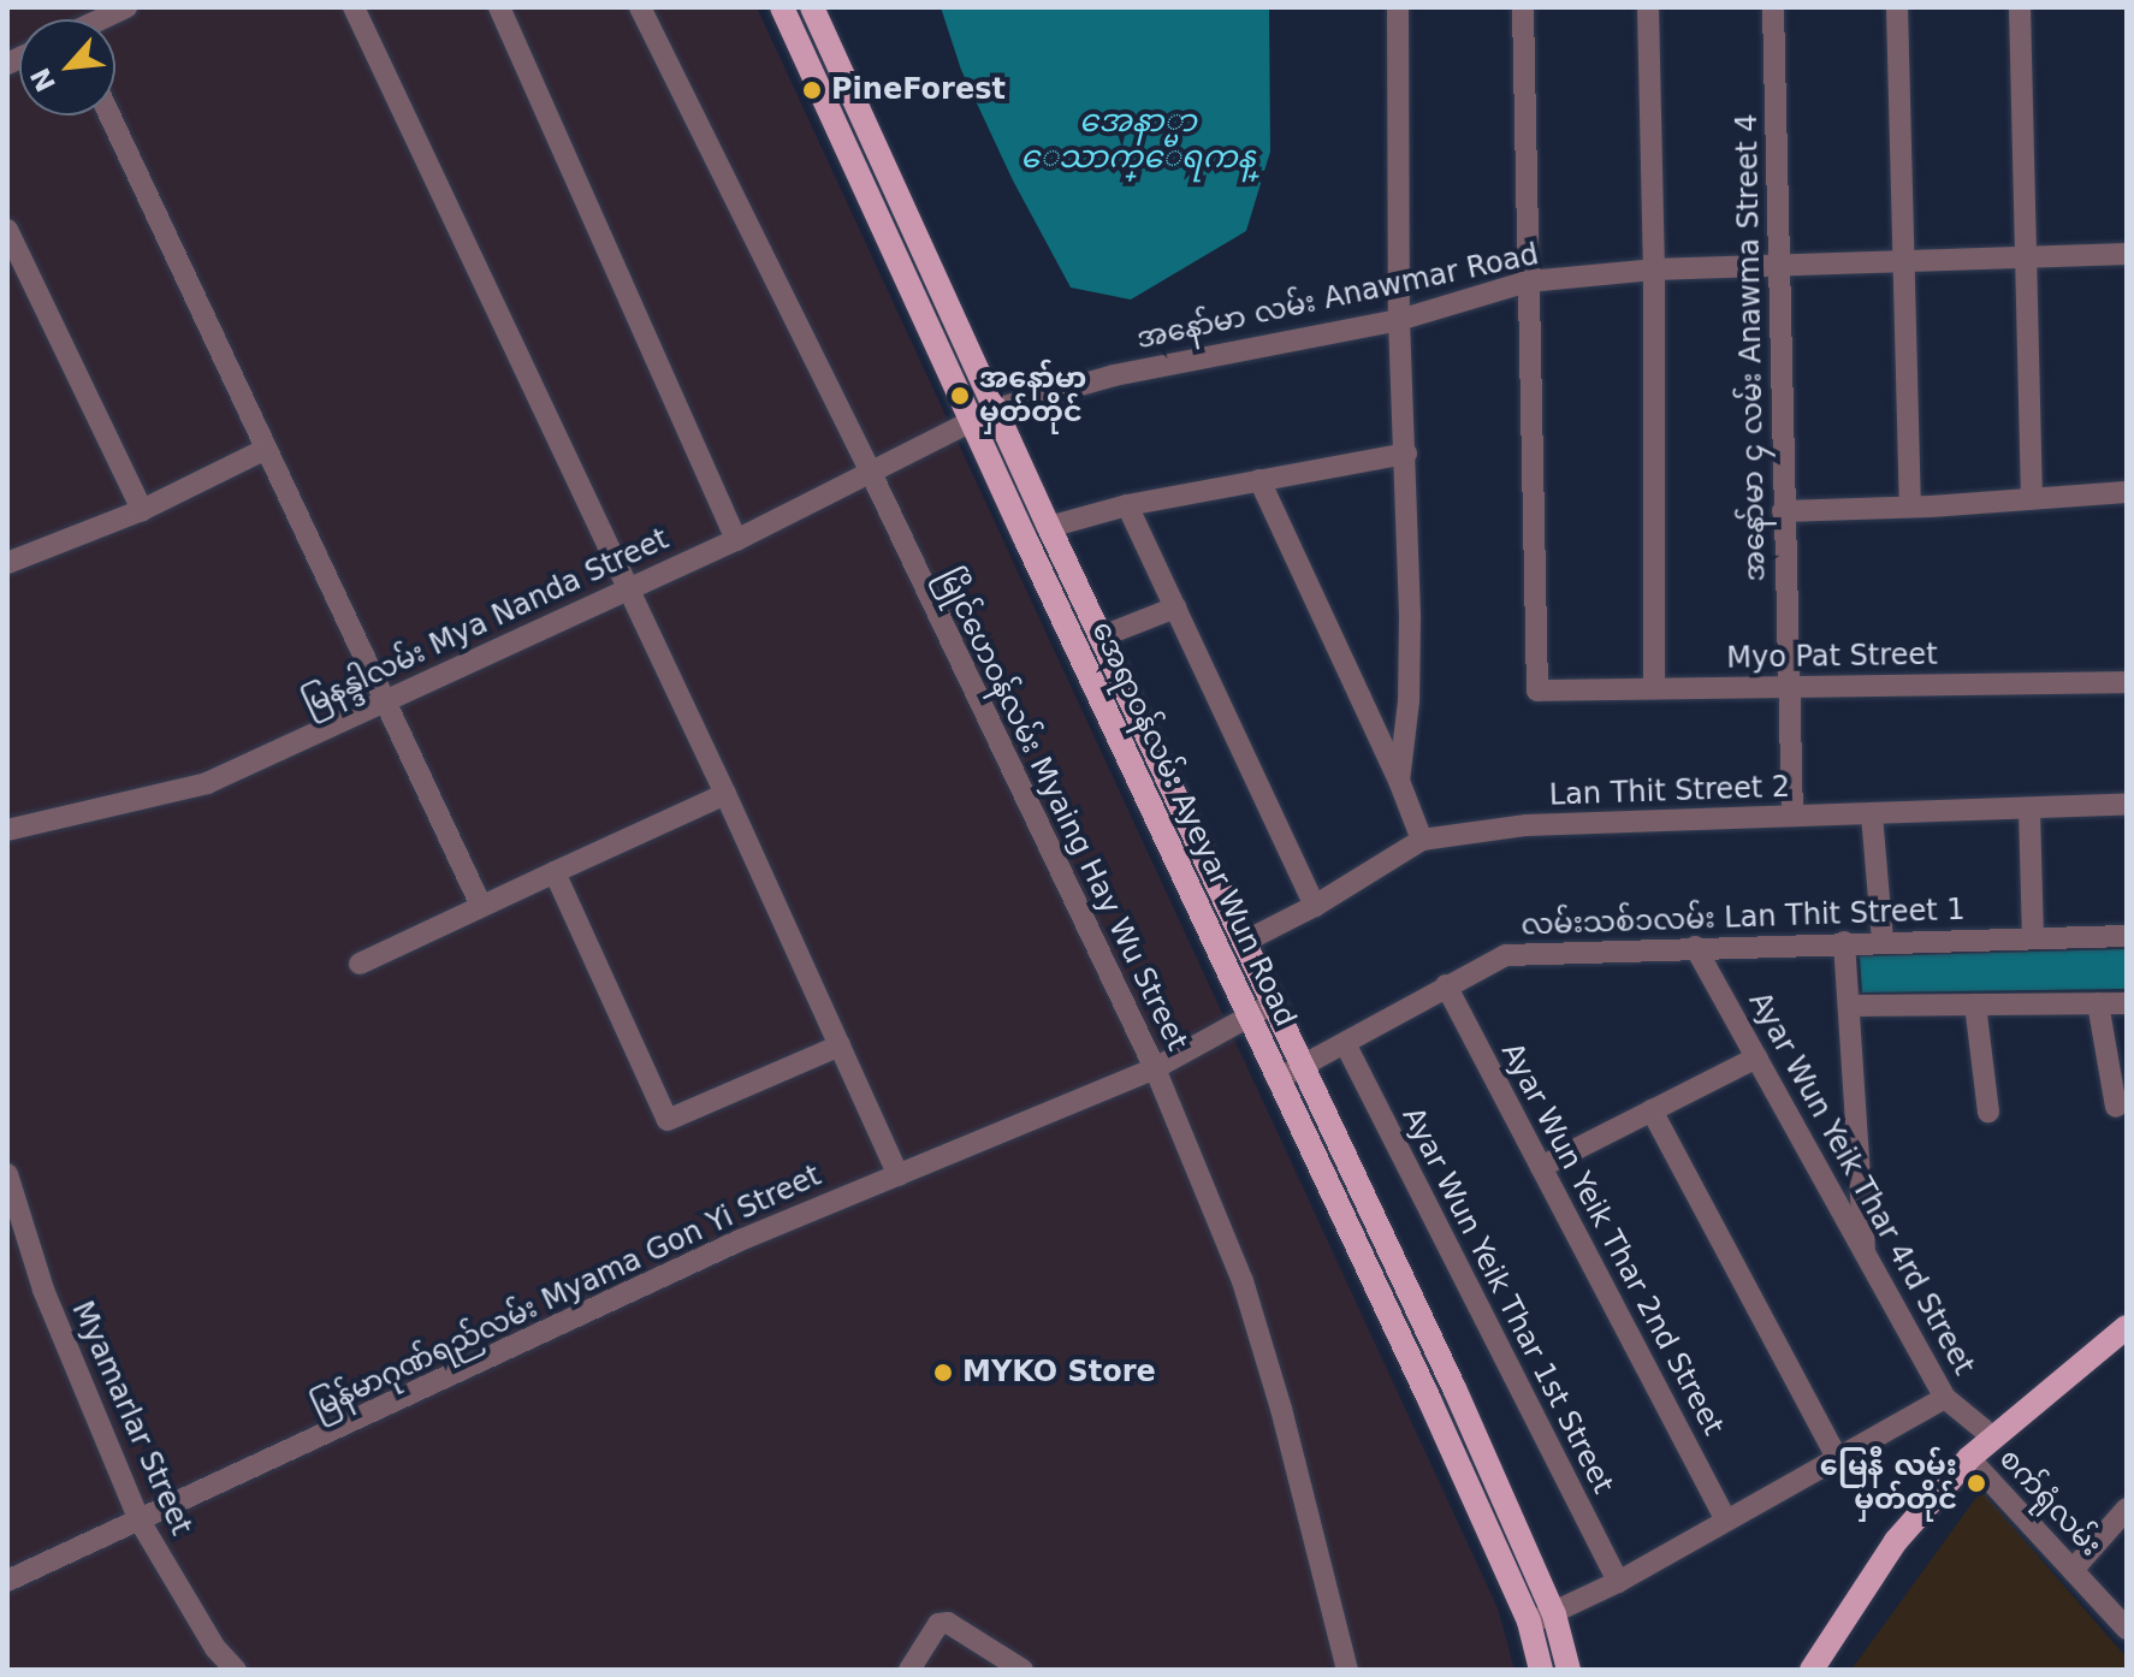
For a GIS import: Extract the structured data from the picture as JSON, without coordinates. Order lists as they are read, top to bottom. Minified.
{"streets":{"main road":["အေရာဝန်လမ်း Ayeyar Wun Road"],"street":["အနော်မာ လမ်း Anawmar Road","အနော်မာ ၄ လမ်း Anawma Street 4","မြနန္ဒါလမ်း Mya Nanda Street","Myo Pat Street","Lan Thit Street 2","မြိုင်ဟေဝန်လမ်း Myaing Hay Wu Street","လမ်းသစ်၁လမ်း Lan Thit Street 1","Ayar Wun Yeik Thar 4rd Street","Ayar Wun Yeik Thar 2nd Street","မြန်မာဂုဏ်ရည်လမ်း Myama Gon Yi Street","Ayar Wun Yeik Thar 1st Street","Myamarlar Street","စက်ရုံလမ်း"]},"crossings":[["အနော်မာ လမ်း Anawmar Road","အနော်မာ ၄ လမ်း Anawma Street 4"],["အနော်မာ လမ်း Anawmar Road","မြနန္ဒါလမ်း Mya Nanda Street"],["အနော်မာ လမ်း Anawmar Road","Myo Pat Street"],["အနော်မာ လမ်း Anawmar Road","အေရာဝန်လမ်း Ayeyar Wun Road"],["အနော်မာ ၄ လမ်း Anawma Street 4","Myo Pat Street"],["အနော်မာ ၄ လမ်း Anawma Street 4","Lan Thit Street 2"],["မြနန္ဒါလမ်း Mya Nanda Street","မြိုင်ဟေဝန်လမ်း Myaing Hay Wu Street"],["မြနန္ဒါလမ်း Mya Nanda Street","အေရာဝန်လမ်း Ayeyar Wun Road"],["Lan Thit Street 2","အေရာဝန်လမ်း Ayeyar Wun Road"],["မြိုင်ဟေဝန်လမ်း Myaing Hay Wu Street","မြန်မာဂုဏ်ရည်လမ်း Myama Gon Yi Street"],["အေရာဝန်လမ်း Ayeyar Wun Road","လမ်းသစ်၁လမ်း Lan Thit Street 1"],["အေရာဝန်လမ်း Ayeyar Wun Road","မြန်မာဂုဏ်ရည်လမ်း Myama Gon Yi Street"],["လမ်းသစ်၁လမ်း Lan Thit Street 1","Ayar Wun Yeik Thar 4rd Street"],["လမ်းသစ်၁လမ်း Lan Thit Street 1","Ayar Wun Yeik Thar 2nd Street"],["လမ်းသစ်၁လမ်း Lan Thit Street 1","Ayar Wun Yeik Thar 1st Street"],["မြန်မာဂုဏ်ရည်လမ်း Myama Gon Yi Street","Myamarlar Street"]],"water":["အေနာ္မာ ေသာက္ေရကန္"],"places":["PineForest","အနော်မာ မှတ်တိုင်","MYKO Store","မြေနီ လမ်း မှတ်တိုင်"],"north":"bottom left"}
